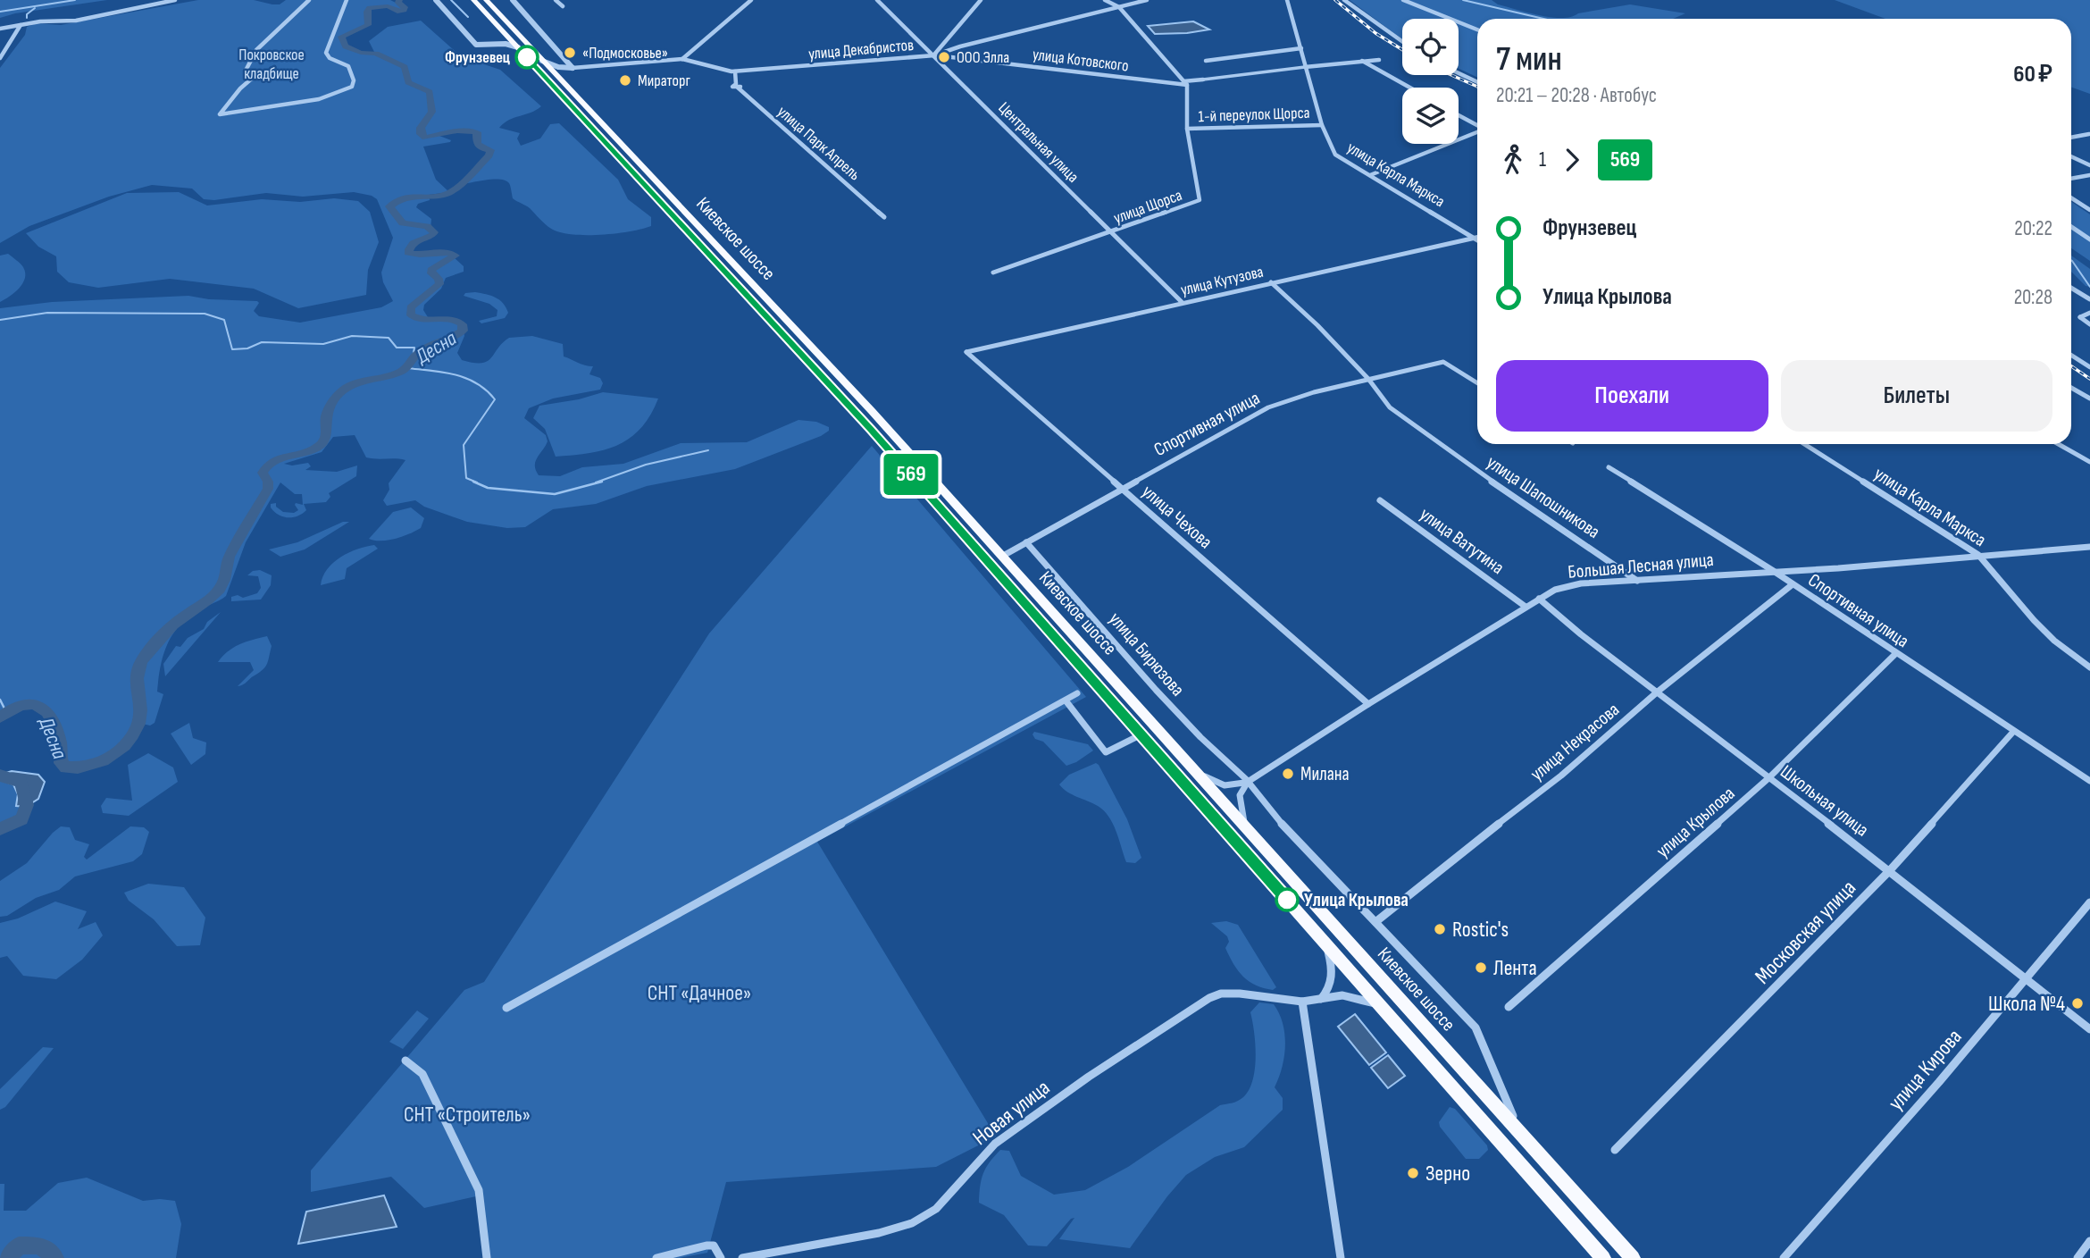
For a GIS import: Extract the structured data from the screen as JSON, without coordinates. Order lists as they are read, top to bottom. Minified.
{"streets":{"highway":["Киевское шоссе"],"street":["улица Декабристов","улица Котовского","1-й переулок Щорса","Центральная улица","улица Парк Апрель","улица Карла Маркса","улица Щорса","улица Кутузова","Спортивная улица","улица Шапошникова","улица Чехова","улица Ватутина","Большая Лесная улица","улица Бирюзова","улица Некрасова","Школьная улица","улица Крылова","Московская улица","улица Кирова","Новая улица"]},"crossings":[["улица Декабристов","улица Котовского"],["улица Декабристов","Центральная улица"],["улица Декабристов","улица Парк Апрель"],["улица Котовского","Центральная улица"],["улица Котовского","улица Щорса"],["1-й переулок Щорса","улица Карла Маркса"],["1-й переулок Щорса","улица Щорса"],["Центральная улица","улица Щорса"],["Центральная улица","улица Кутузова"],["улица Карла Маркса","улица Кутузова"],["улица Карла Маркса","Большая Лесная улица"],["Киевское шоссе","Спортивная улица"],["Киевское шоссе","Большая Лесная улица"],["Киевское шоссе","улица Бирюзова"],["Киевское шоссе","Новая улица"],["улица Кутузова","улица Шапошникова"],["улица Кутузова","улица Чехова"],["Спортивная улица","улица Шапошникова"],["Спортивная улица","улица Чехова"],["Спортивная улица","Большая Лесная улица"],["Спортивная улица","улица Бирюзова"],["Спортивная улица","улица Некрасова"],["Спортивная улица","улица Крылова"],["Спортивная улица","Московская улица"],["улица Шапошникова","Большая Лесная улица"],["улица Чехова","Большая Лесная улица"],["улица Ватутина","Большая Лесная улица"],["Большая Лесная улица","улица Бирюзова"],["Большая Лесная улица","Школьная улица"],["улица Бирюзова","улица Некрасова"],["улица Некрасова","Школьная улица"],["Школьная улица","улица Крылова"],["Школьная улица","Московская улица"],["Школьная улица","улица Кирова"]],"water":["Десна"],"parks":["Покровское кладбище","СНТ «Дачное»","СНТ «Строитель»"],"places":["«Подмосковье»","Фрунзевец","ООО Элла","Мираторг","Милана","Улица Крылова","Rostic's","Лента","Школа №4","Зерно"],"lines":["bus line 569"],"page":{"on_map":"569","heading":["7 мин","20:21 – 20:28 · Автобус","60 ₽"],"legs":["1","569"],"list":[{"name":"Фрунзевец","value":"20:22"},{"name":"Улица Крылова","value":"20:28"}],"buttons":["Поехали","Билеты"]}}
